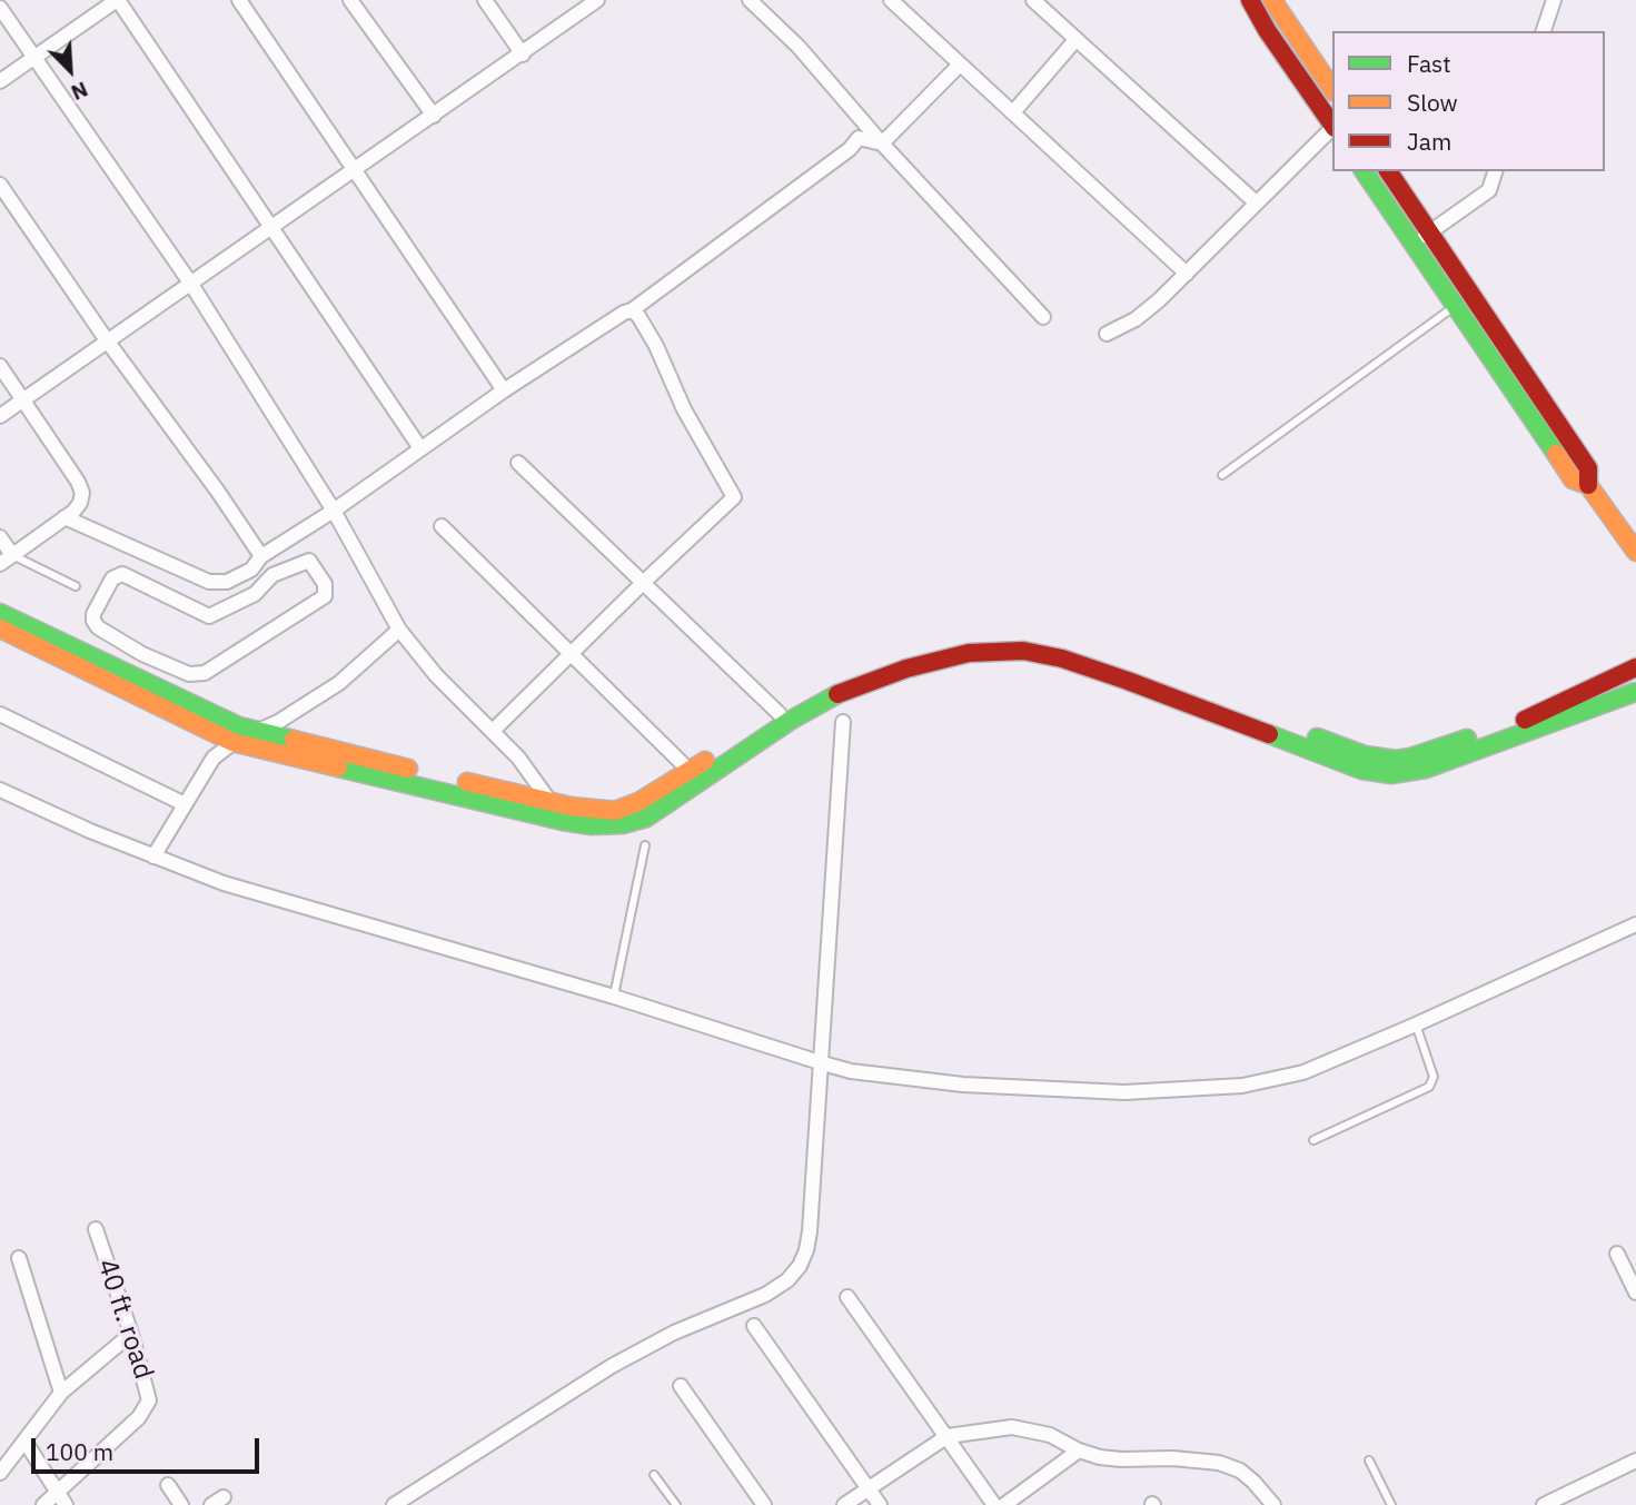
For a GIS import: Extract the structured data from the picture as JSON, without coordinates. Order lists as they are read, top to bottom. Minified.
{"streets":{"street":["40 ft. road"]},"legend":["Fast","Slow","Jam"],"scale_bar":"100 m","north":"bottom right"}
